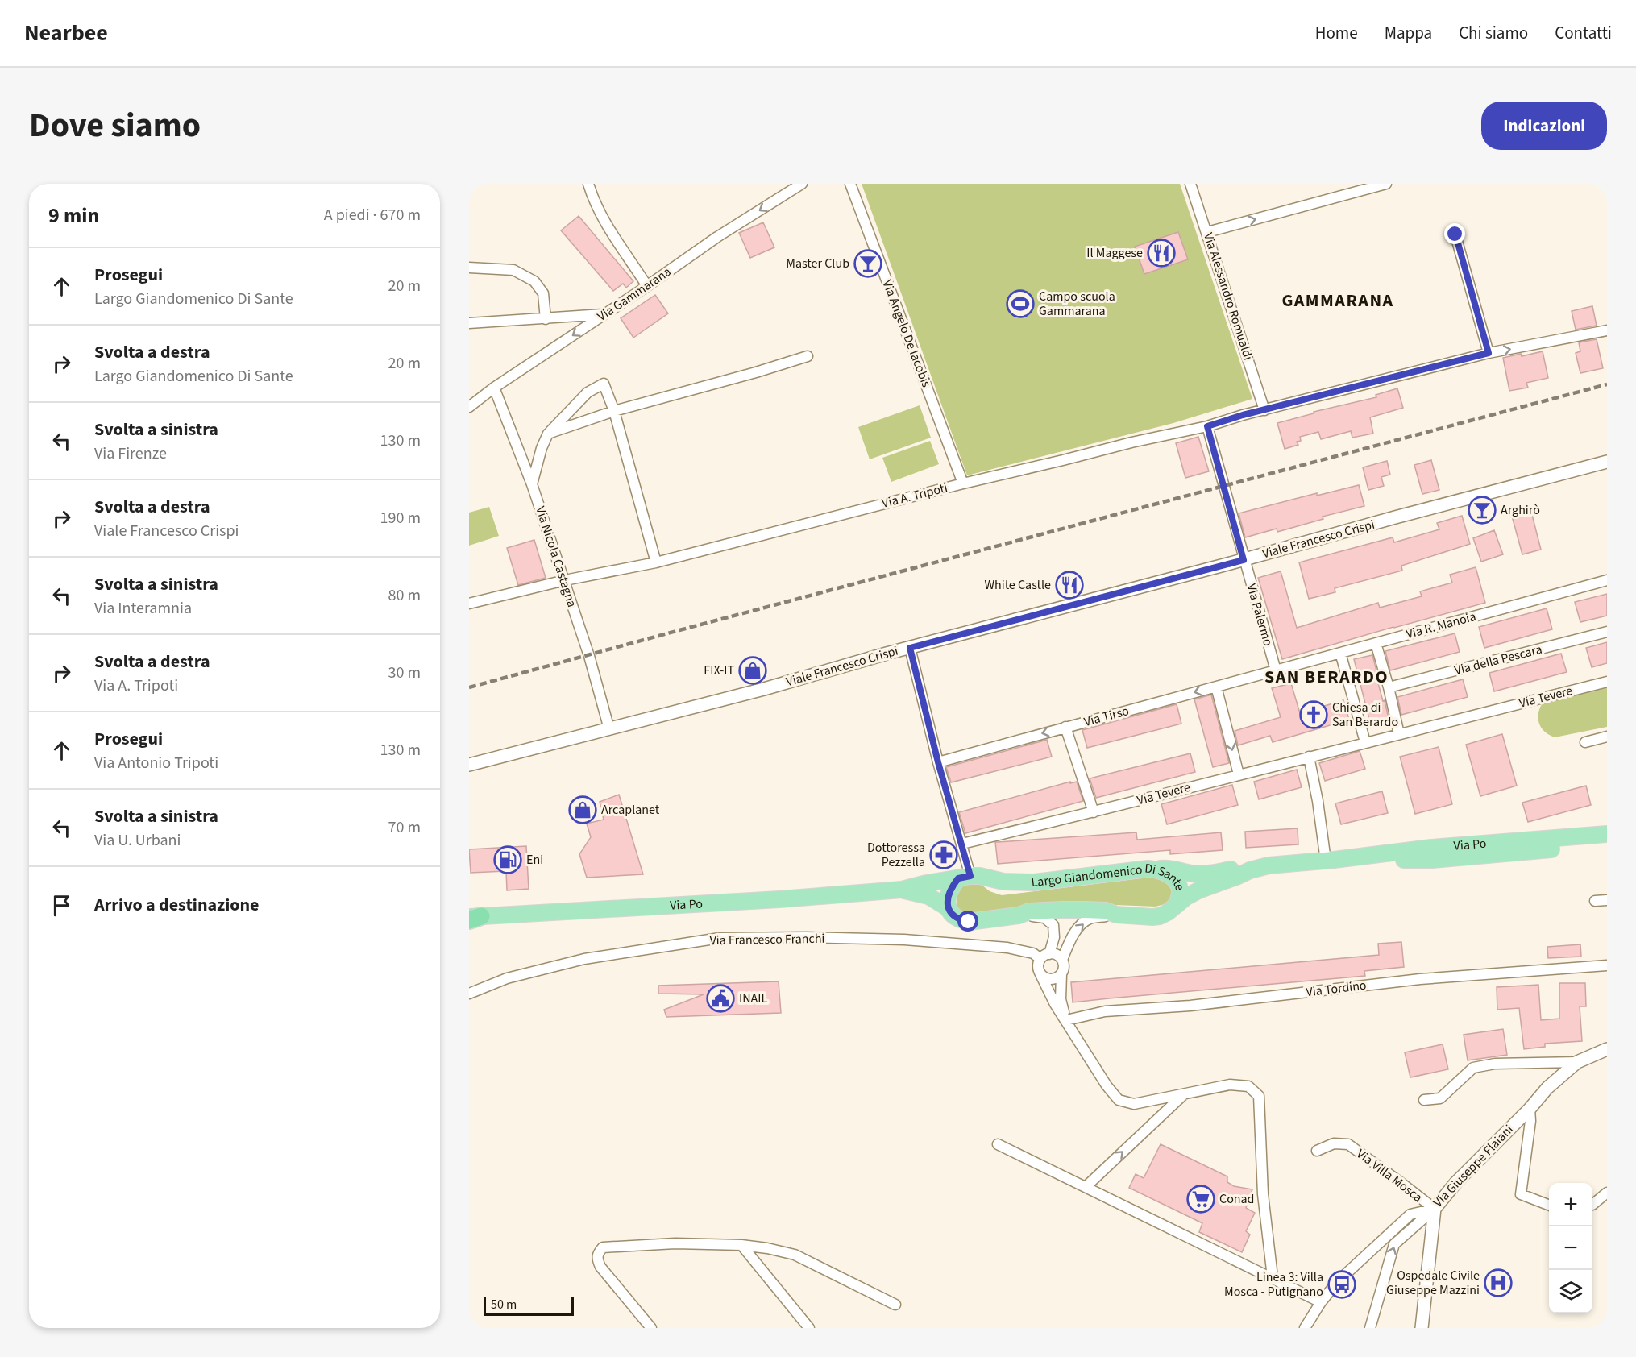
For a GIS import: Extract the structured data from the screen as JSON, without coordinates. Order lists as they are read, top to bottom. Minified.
{"streets":{"main road":["Via Po","Largo Giandomenico Di Sante"],"street":["Via Gammarana","Via Alessandro Romualdi","Via Angelo De Iacobis","Via A. Tripoti","Viale Francesco Crispi","Via Nicola Castagna","Via Palermo","Via R. Manoia","Via della Pescara","Via Tevere","Via Tirso","Via Francesco Franchi","Via Tordino","Via Giuseppe Flaiani","Via Villa Mosca"]},"crossings":[["Via Gammarana","Via Nicola Castagna"],["Via Alessandro Romualdi","Via A. Tripoti"],["Via Angelo De Iacobis","Via A. Tripoti"],["Via A. Tripoti","Via Nicola Castagna"],["Via A. Tripoti","Via Palermo"],["Viale Francesco Crispi","Via Nicola Castagna"],["Viale Francesco Crispi","Via Palermo"],["Via Palermo","Via R. Manoia"],["Via Palermo","Via Tirso"],["Via R. Manoia","Via Tirso"],["Via Po","Largo Giandomenico Di Sante"],["Via Giuseppe Flaiani","Via Villa Mosca"]],"one_way":["Via Gammarana","Via Tirso"],"districts":["GAMMARANA","SAN BERARDO"],"places":{"restaurant":["Il Maggese","White Castle"],"bar":["Master Club","Arghirò"],"sports":["Campo scuola Gammarana"],"shop":["FIX-IT","Arcaplanet"],"church":["Chiesa di San Berardo"],"pharmacy":["Dottoressa Pezzella"],"fuel station":["Eni"],"public building":["INAIL"],"supermarket":["Conad"],"hospital":["Ospedale Civile Giuseppe Mazzini"],"bus stop":["Linea 3: Villa Mosca - Putignano"]},"scale_bar":"50 m","page":{"header":"Nearbee","nav":["Home","Mappa","Chi siamo","Contatti"],"title":"Dove siamo","buttons":"Indicazioni","heading":["9 min","A piedi · 670 m"],"list":[["Prosegui","Largo Giandomenico Di Sante","20 m"],["Svolta a destra","Largo Giandomenico Di Sante","20 m"],["Svolta a sinistra","Via Firenze","130 m"],["Svolta a destra","Viale Francesco Crispi","190 m"],["Svolta a sinistra","Via Interamnia","80 m"],["Svolta a destra","Via A. Tripoti","30 m"],["Prosegui","Via Antonio Tripoti","130 m"],["Svolta a sinistra","Via U. Urbani","70 m"],"Arrivo a destinazione"],"map_buttons":["+","−"],"scale":"50 m"}}
